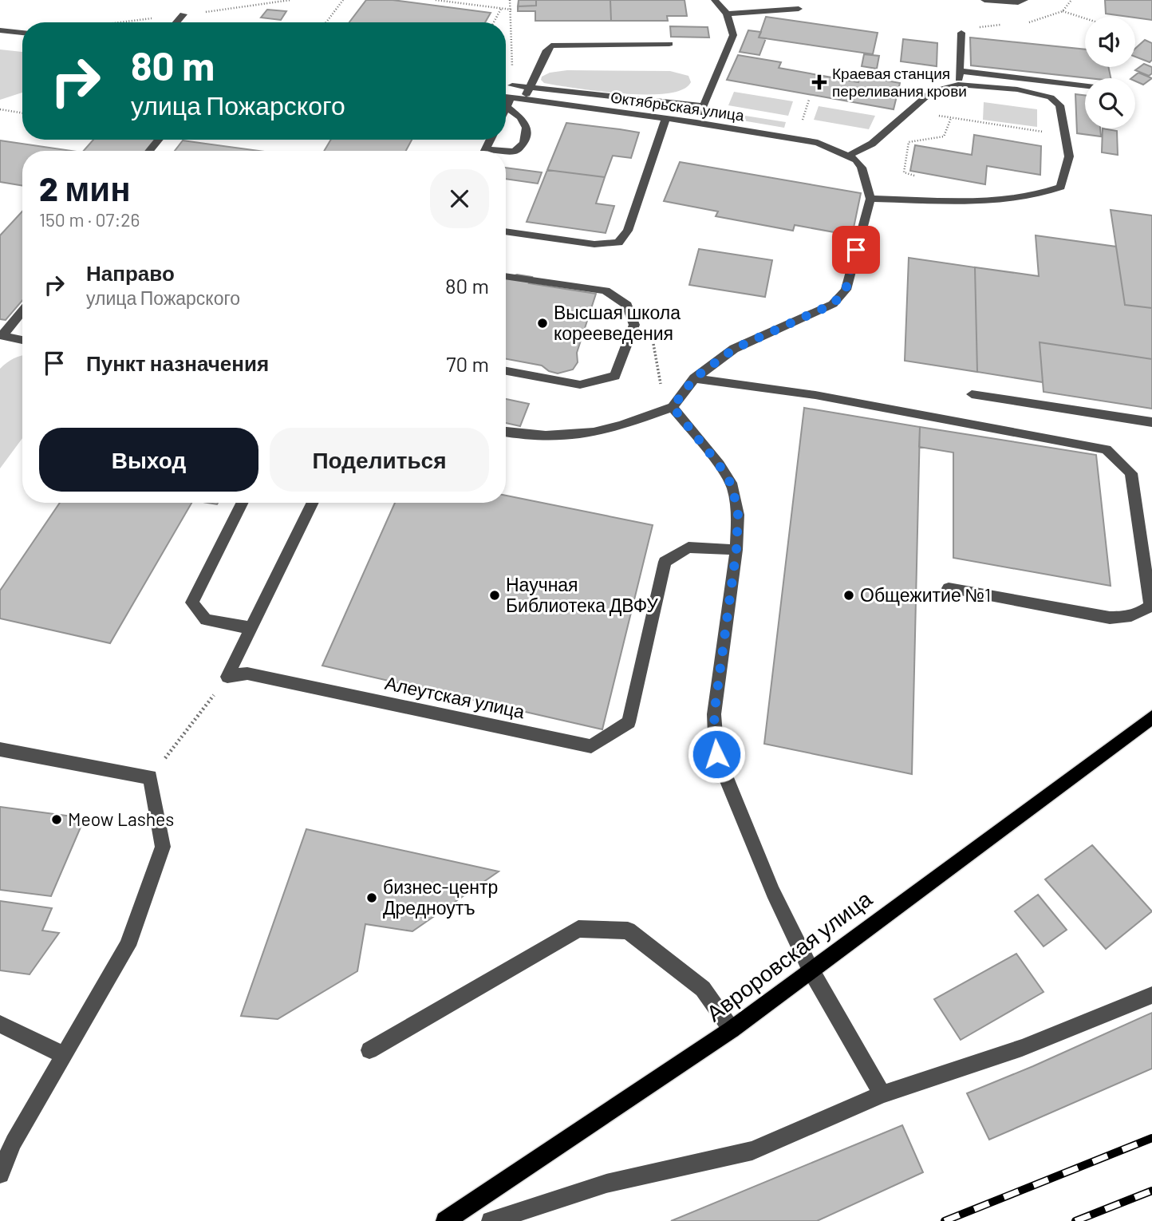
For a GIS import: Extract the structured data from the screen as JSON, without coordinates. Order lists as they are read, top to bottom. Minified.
{"streets":{"main road":["Авроровская улица"],"street":["Октябрьская улица","Алеутская улица"]},"places":{"health":["Краевая станция переливания крови"],"other":["Высшая школа корееведения","Научная Библиотека ДВФУ","Общежитие №1","Meow Lashes","бизнес-центр Дредноутъ"]},"page":{"turn":["80 m","улица Пожарского"],"heading":["2 мин","150 m · 07:26"],"list":[{"name":"Направо","note":"улица Пожарского","value":"80 m"},{"name":"Пункт назначения","value":"70 m"}],"buttons":["Выход","Поделиться"]}}
